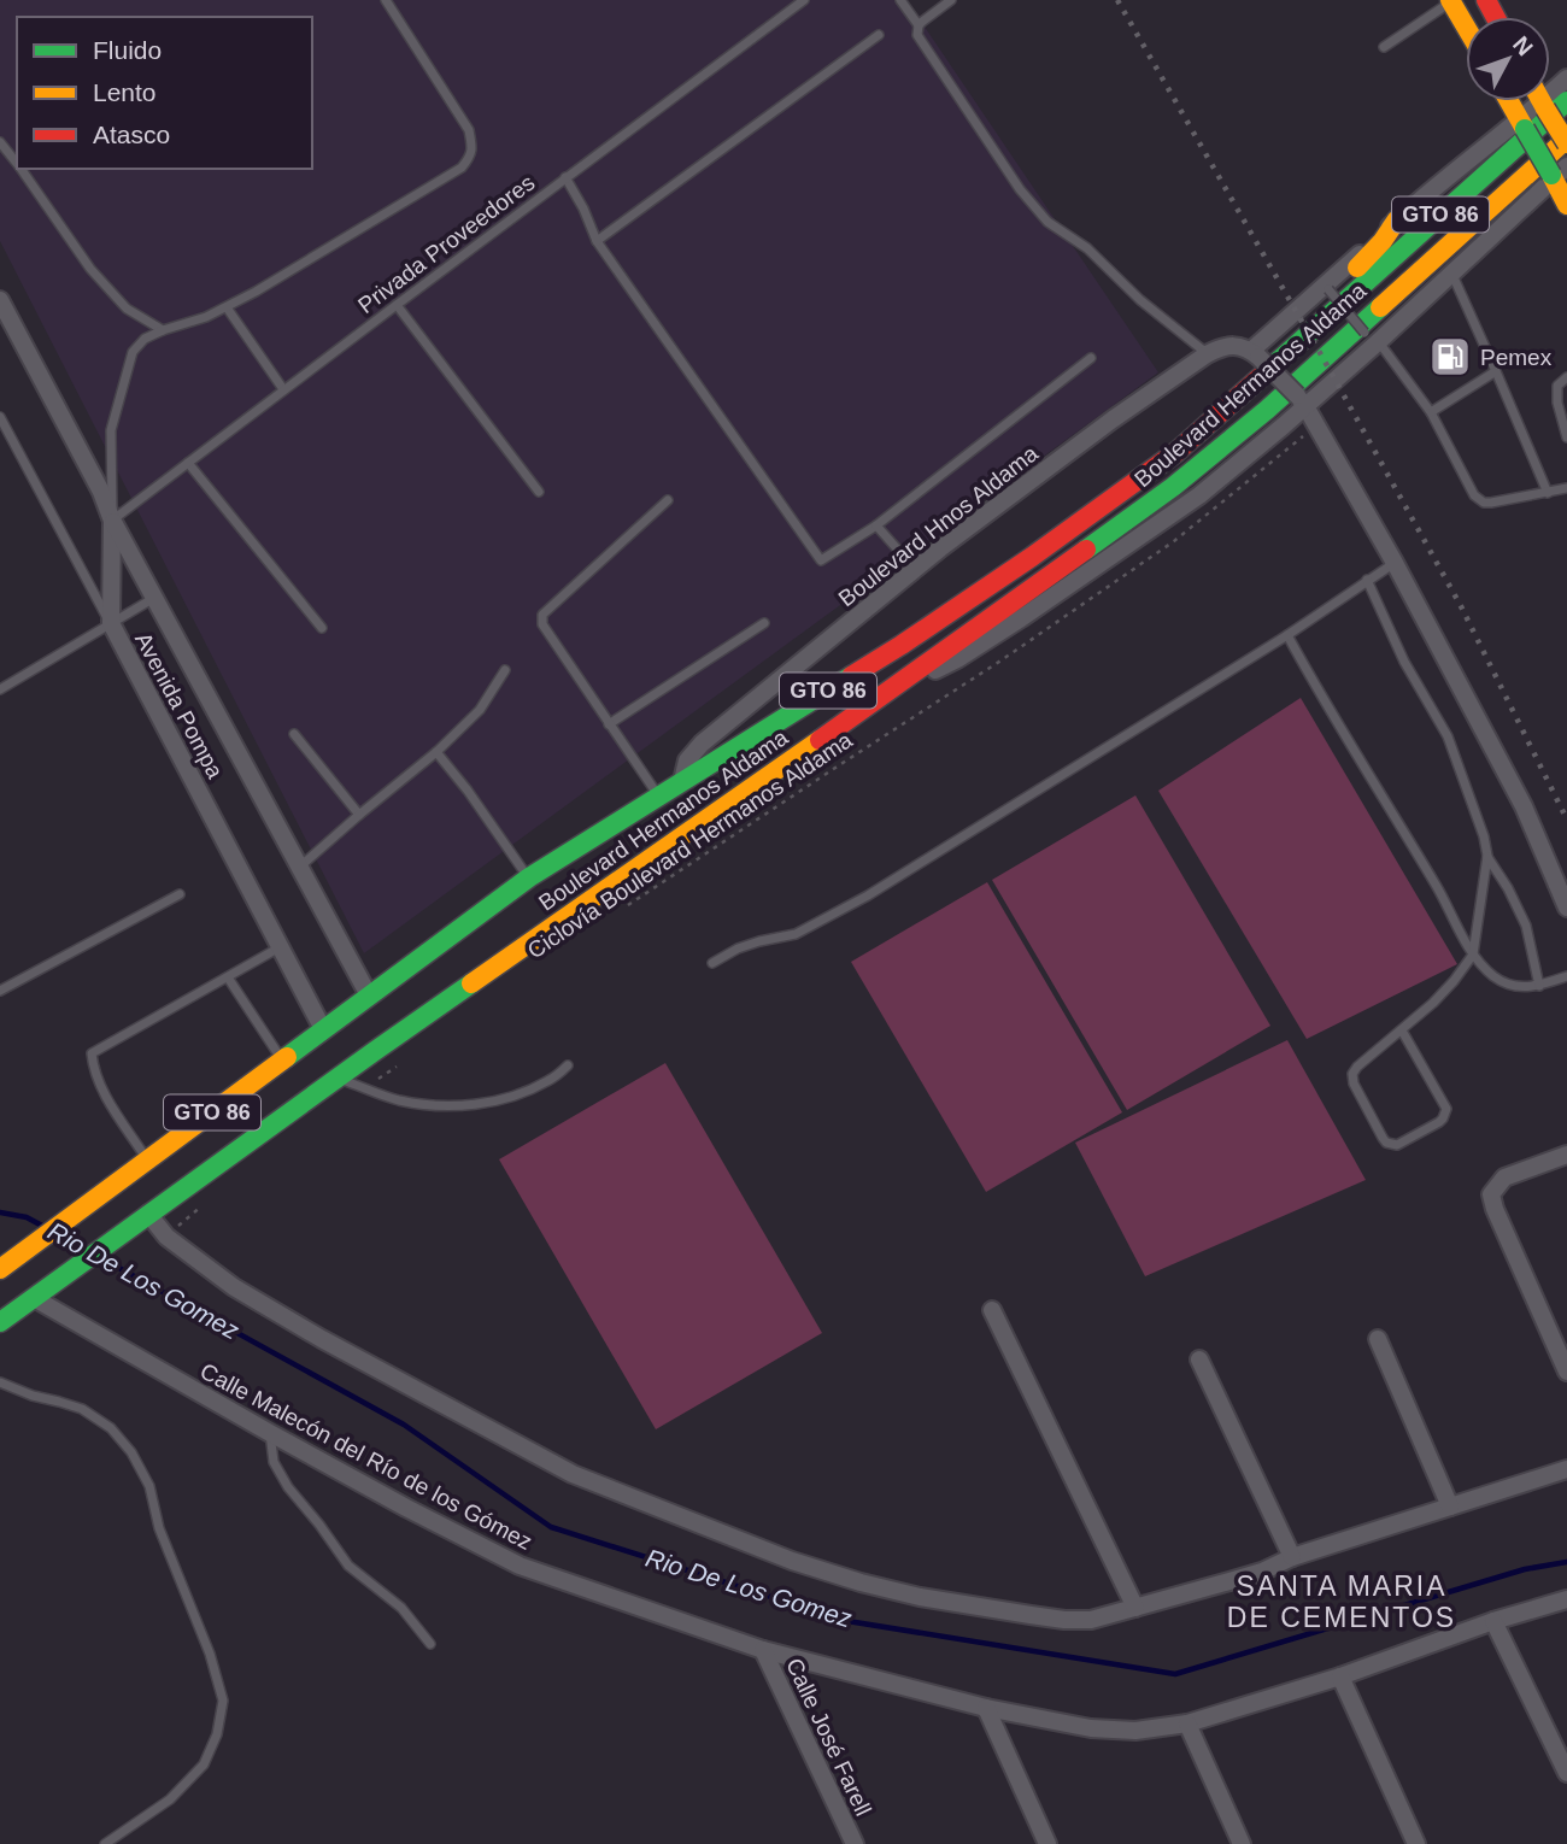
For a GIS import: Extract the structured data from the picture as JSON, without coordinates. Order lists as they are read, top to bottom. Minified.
{"streets":{"main road":["GTO 86","Boulevard Hermanos Aldama"],"street":["Boulevard Hnos Aldama","Avenida Pompa","Calle Malecón del Río de los Gómez","Calle José Farell"],"lane":["Privada Proveedores"],"path":["Ciclovía Boulevard Hermanos Aldama"]},"crossings":[["Privada Proveedores","Avenida Pompa"],["Boulevard Hermanos Aldama","Boulevard Hnos Aldama"],["Boulevard Hermanos Aldama","Avenida Pompa"],["Boulevard Hermanos Aldama","Calle Malecón del Río de los Gómez"],["Calle Malecón del Río de los Gómez","Calle José Farell"]],"districts":["SANTA MARIA DE CEMENTOS"],"water":["Rio De Los Gomez"],"places":{"fuel station":["Pemex"]},"legend":["Fluido","Lento","Atasco"],"north":"top right"}
